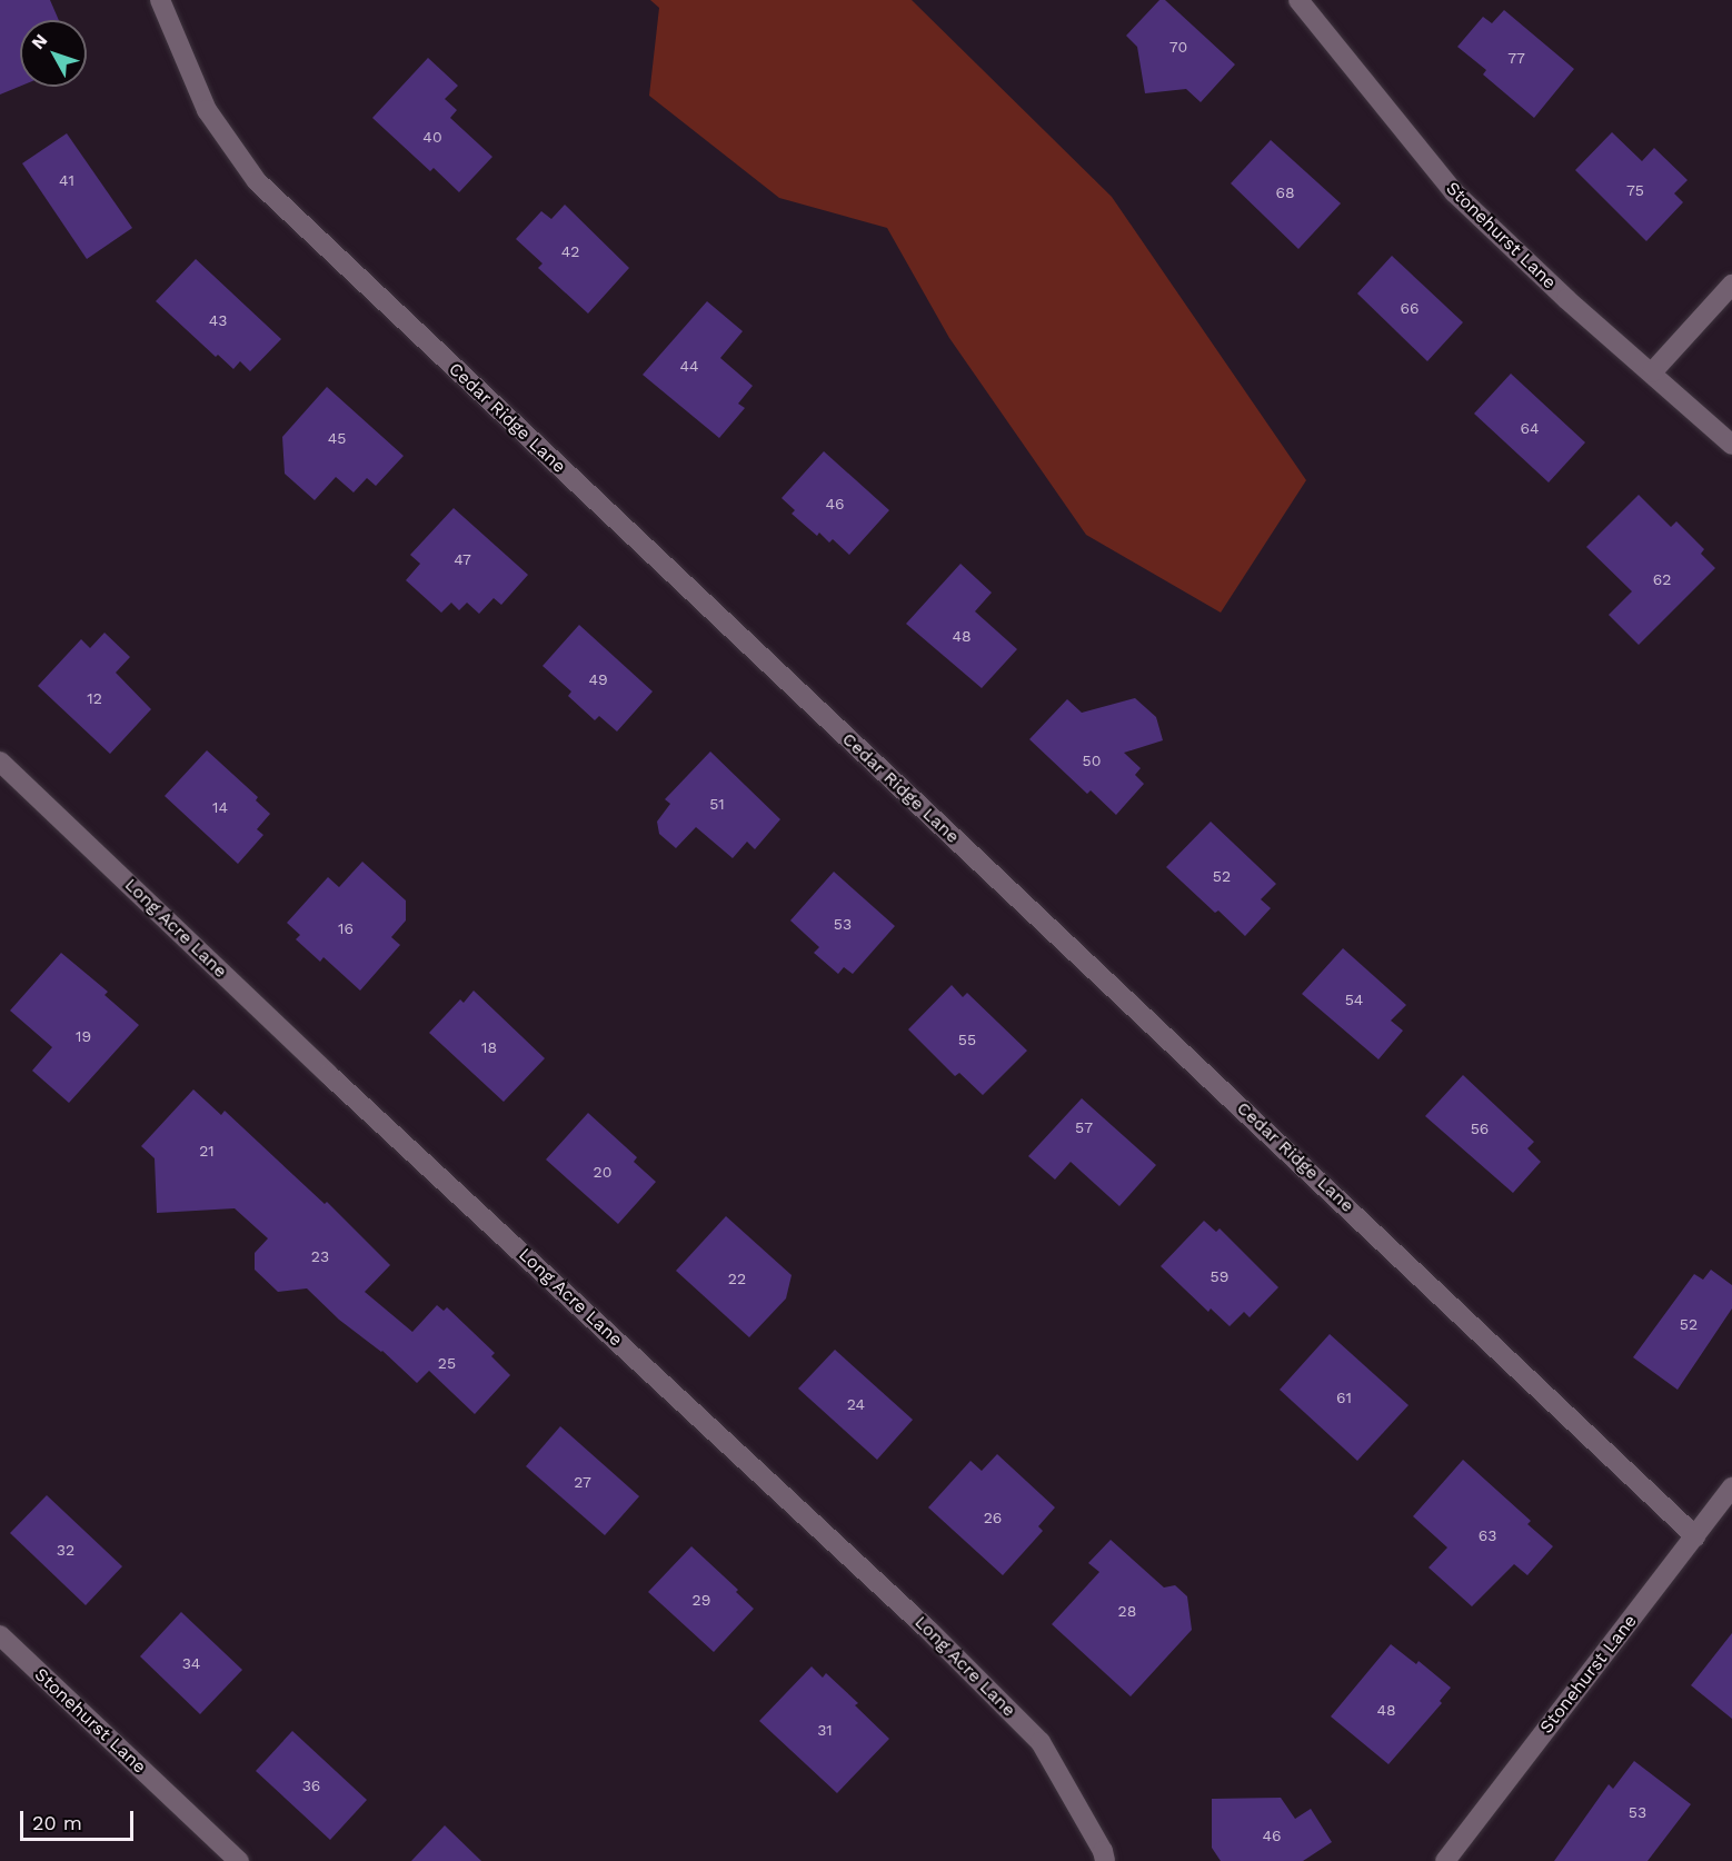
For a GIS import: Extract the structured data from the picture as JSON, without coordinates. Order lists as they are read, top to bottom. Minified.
{"streets":{"street":["Stonehurst Lane","Cedar Ridge Lane","Long Acre Lane"]},"crossings":[["Stonehurst Lane","Cedar Ridge Lane"]],"house_numbers":["70","77","40","41","75","68","42","66","43","44","64","45","46","47","62","48","49","12","50","51","14","52","53","16","54","19","55","18","57","56","21","20","23","59","22","52","25","61","24","27","26","63","32","29","28","34","48","31","36","53","46"],"scale_bar":"20 m","north":"top left"}
